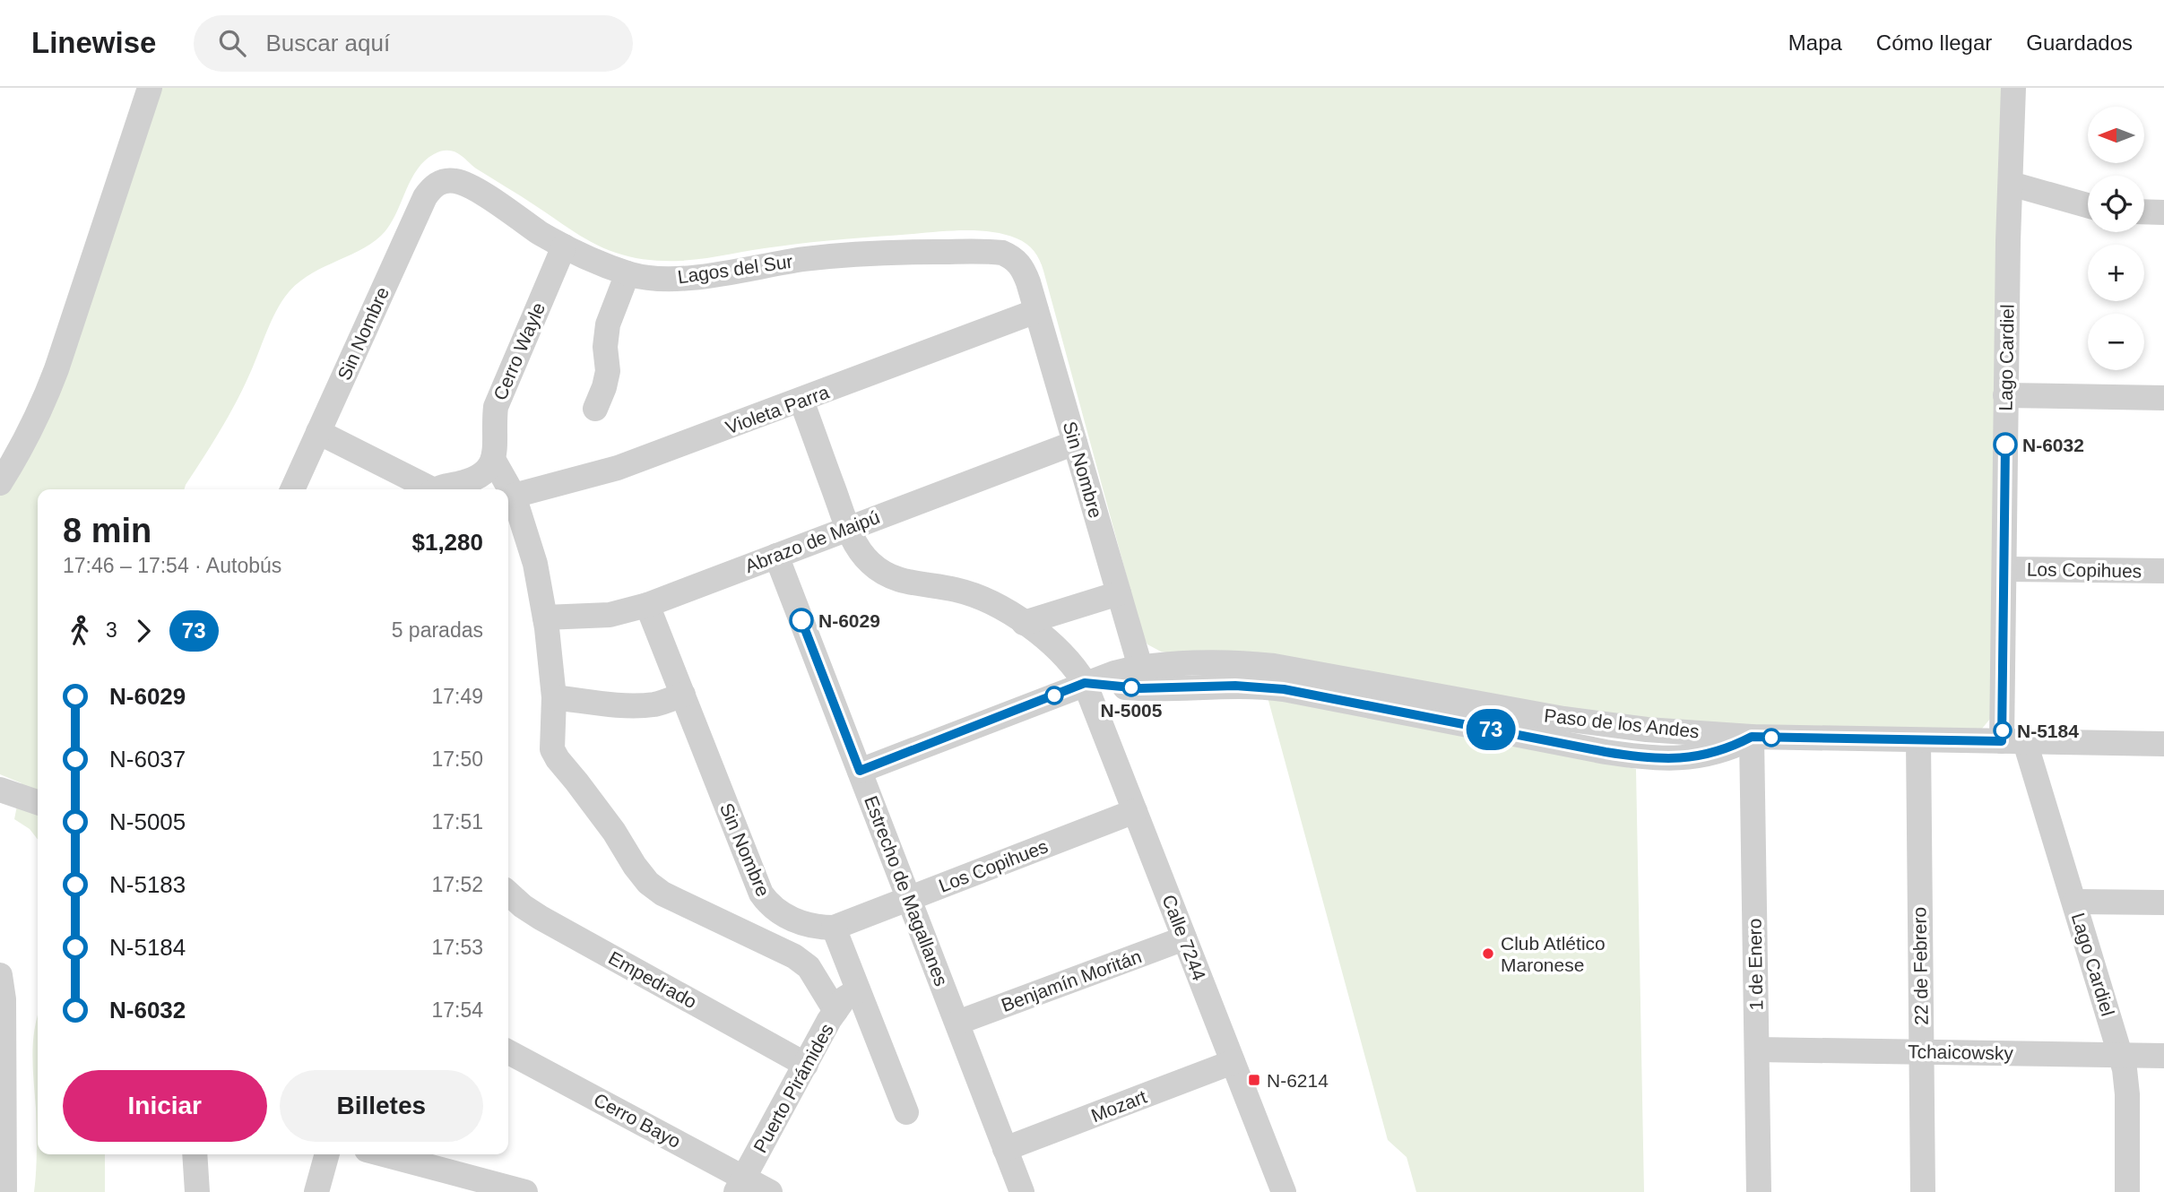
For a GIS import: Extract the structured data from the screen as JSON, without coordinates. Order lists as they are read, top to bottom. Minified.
{"streets":{"street":["Lagos del Sur","Sin Nombre","Cerro Wayle","Lago Cardiel","Violeta Parra","Abrazo de Maipú","Los Copihues","Paso de los Andes","Estrecho de Magallanes","Calle 7244","1 de Enero","22 de Febrero","Empedrado","Benjamín Moritán","Tchaicowsky","Puerto Pirámides","Mozart","Cerro Bayo"]},"crossings":[["Lagos del Sur","Sin Nombre"],["Lagos del Sur","Cerro Wayle"],["Sin Nombre","Violeta Parra"],["Sin Nombre","Abrazo de Maipú"],["Sin Nombre","Los Copihues"],["Sin Nombre","Paso de los Andes"],["Lago Cardiel","Los Copihues"],["Lago Cardiel","Tchaicowsky"],["Abrazo de Maipú","Estrecho de Magallanes"],["Los Copihues","Estrecho de Magallanes"],["Los Copihues","Calle 7244"],["Paso de los Andes","Estrecho de Magallanes"],["Paso de los Andes","Calle 7244"],["Paso de los Andes","1 de Enero"],["Estrecho de Magallanes","Benjamín Moritán"],["Estrecho de Magallanes","Mozart"],["Calle 7244","Benjamín Moritán"],["Calle 7244","Mozart"],["1 de Enero","Tchaicowsky"],["22 de Febrero","Tchaicowsky"],["Empedrado","Puerto Pirámides"],["Puerto Pirámides","Cerro Bayo"]],"places":{"other":["N-6032","N-6029","N-5005","N-5184","Club Atlético Maronese"],"transit":["N-6214"]},"lines":["bus line 73"],"north":"left","page":{"header":"Linewise","search":"Buscar aquí","nav":["Mapa","Cómo llegar","Guardados"],"on_map":"73","map_buttons":["+","−"],"heading":["8 min","17:46 – 17:54 · Autobús","$1,280"],"legs":["3","73","5 paradas"],"list":[{"name":"N-6029","value":"17:49"},{"name":"N-6037","value":"17:50"},{"name":"N-5005","value":"17:51"},{"name":"N-5183","value":"17:52"},{"name":"N-5184","value":"17:53"},{"name":"N-6032","value":"17:54"}],"buttons":["Iniciar","Billetes"]}}
